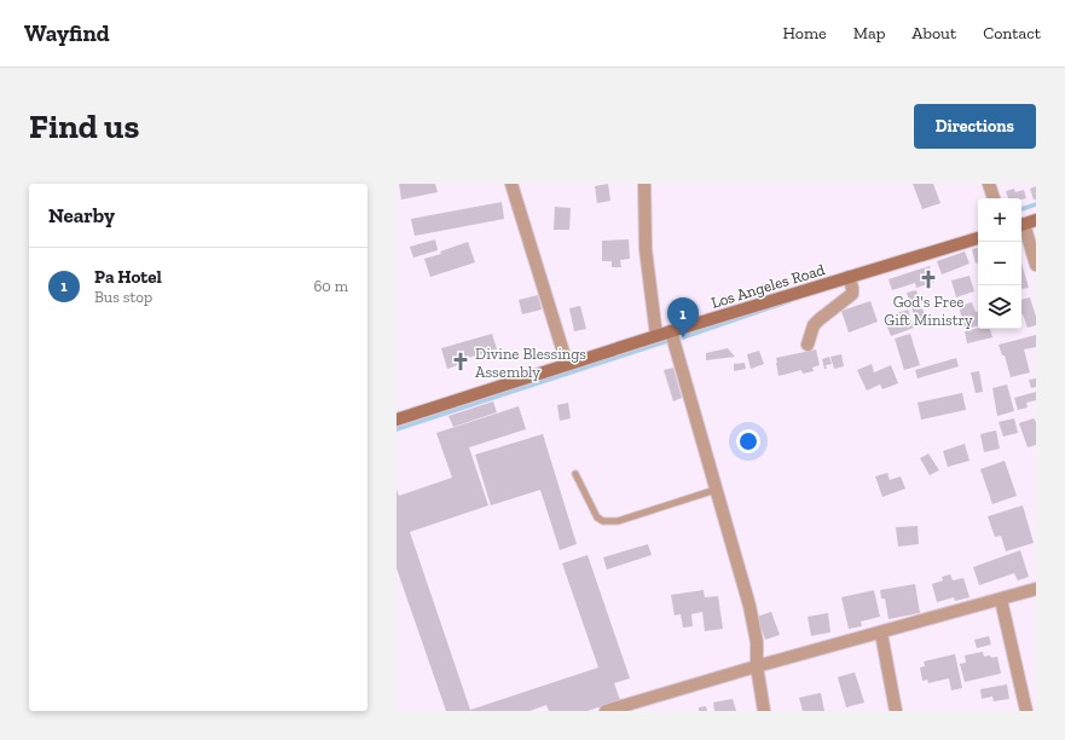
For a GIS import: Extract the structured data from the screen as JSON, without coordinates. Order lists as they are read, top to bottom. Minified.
{"streets":{"main road":["Los Angeles Road"]},"places":{"church":["God's Free Gift Ministry","Divine Blessings Assembly"]},"page":{"header":"Wayfind","nav":["Home","Map","About","Contact"],"buttons":"Directions","title":"Find us","heading":"Nearby","map_buttons":["+","−"],"list":[{"mark":"1","name":"Pa Hotel","note":"Bus stop","value":"60 m"}],"pins":"1"}}
